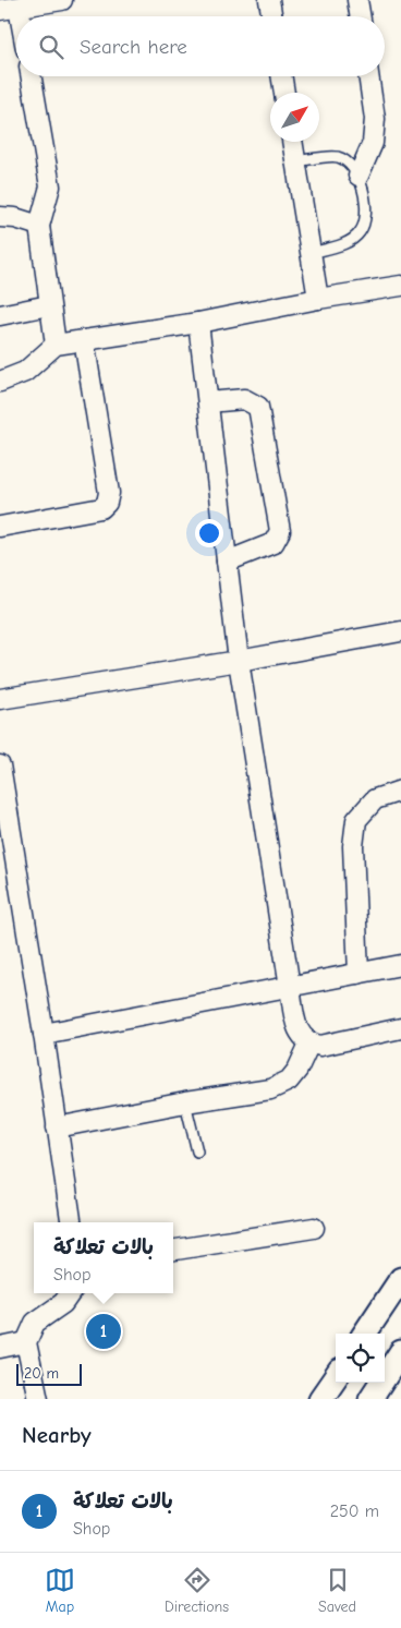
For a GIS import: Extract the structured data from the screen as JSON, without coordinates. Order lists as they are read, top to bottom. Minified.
{"scale_bar":"20 m","north":"top right","page":{"search":"Search here","popup":["بالات تعلاكة","Shop"],"pins":"1","scale":"20 m","heading":"Nearby","list":[{"mark":"1","name":"بالات تعلاكة","note":"Shop","value":"250 m"}],"nav":["Map","Directions","Saved"]}}
